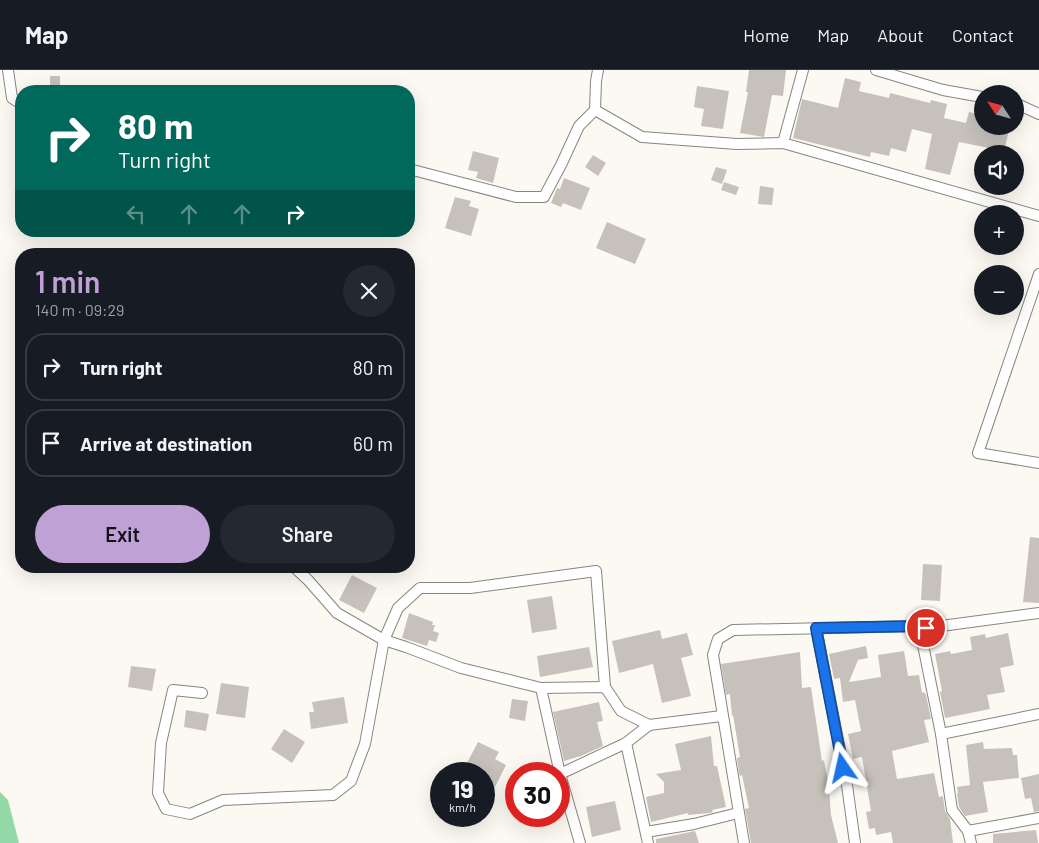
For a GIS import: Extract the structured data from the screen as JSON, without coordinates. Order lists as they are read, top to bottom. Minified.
{"north":"top left","page":{"header":"Map","nav":["Home","Map","About","Contact"],"map_buttons":["+","−"],"turn":["80 m","Turn right"],"heading":["1 min","140 m · 09:29"],"list":[{"name":"Turn right","value":"80 m"},{"name":"Arrive at destination","value":"60 m"}],"buttons":["Exit","Share"],"speed":"19 km/h","limit":"30"}}
